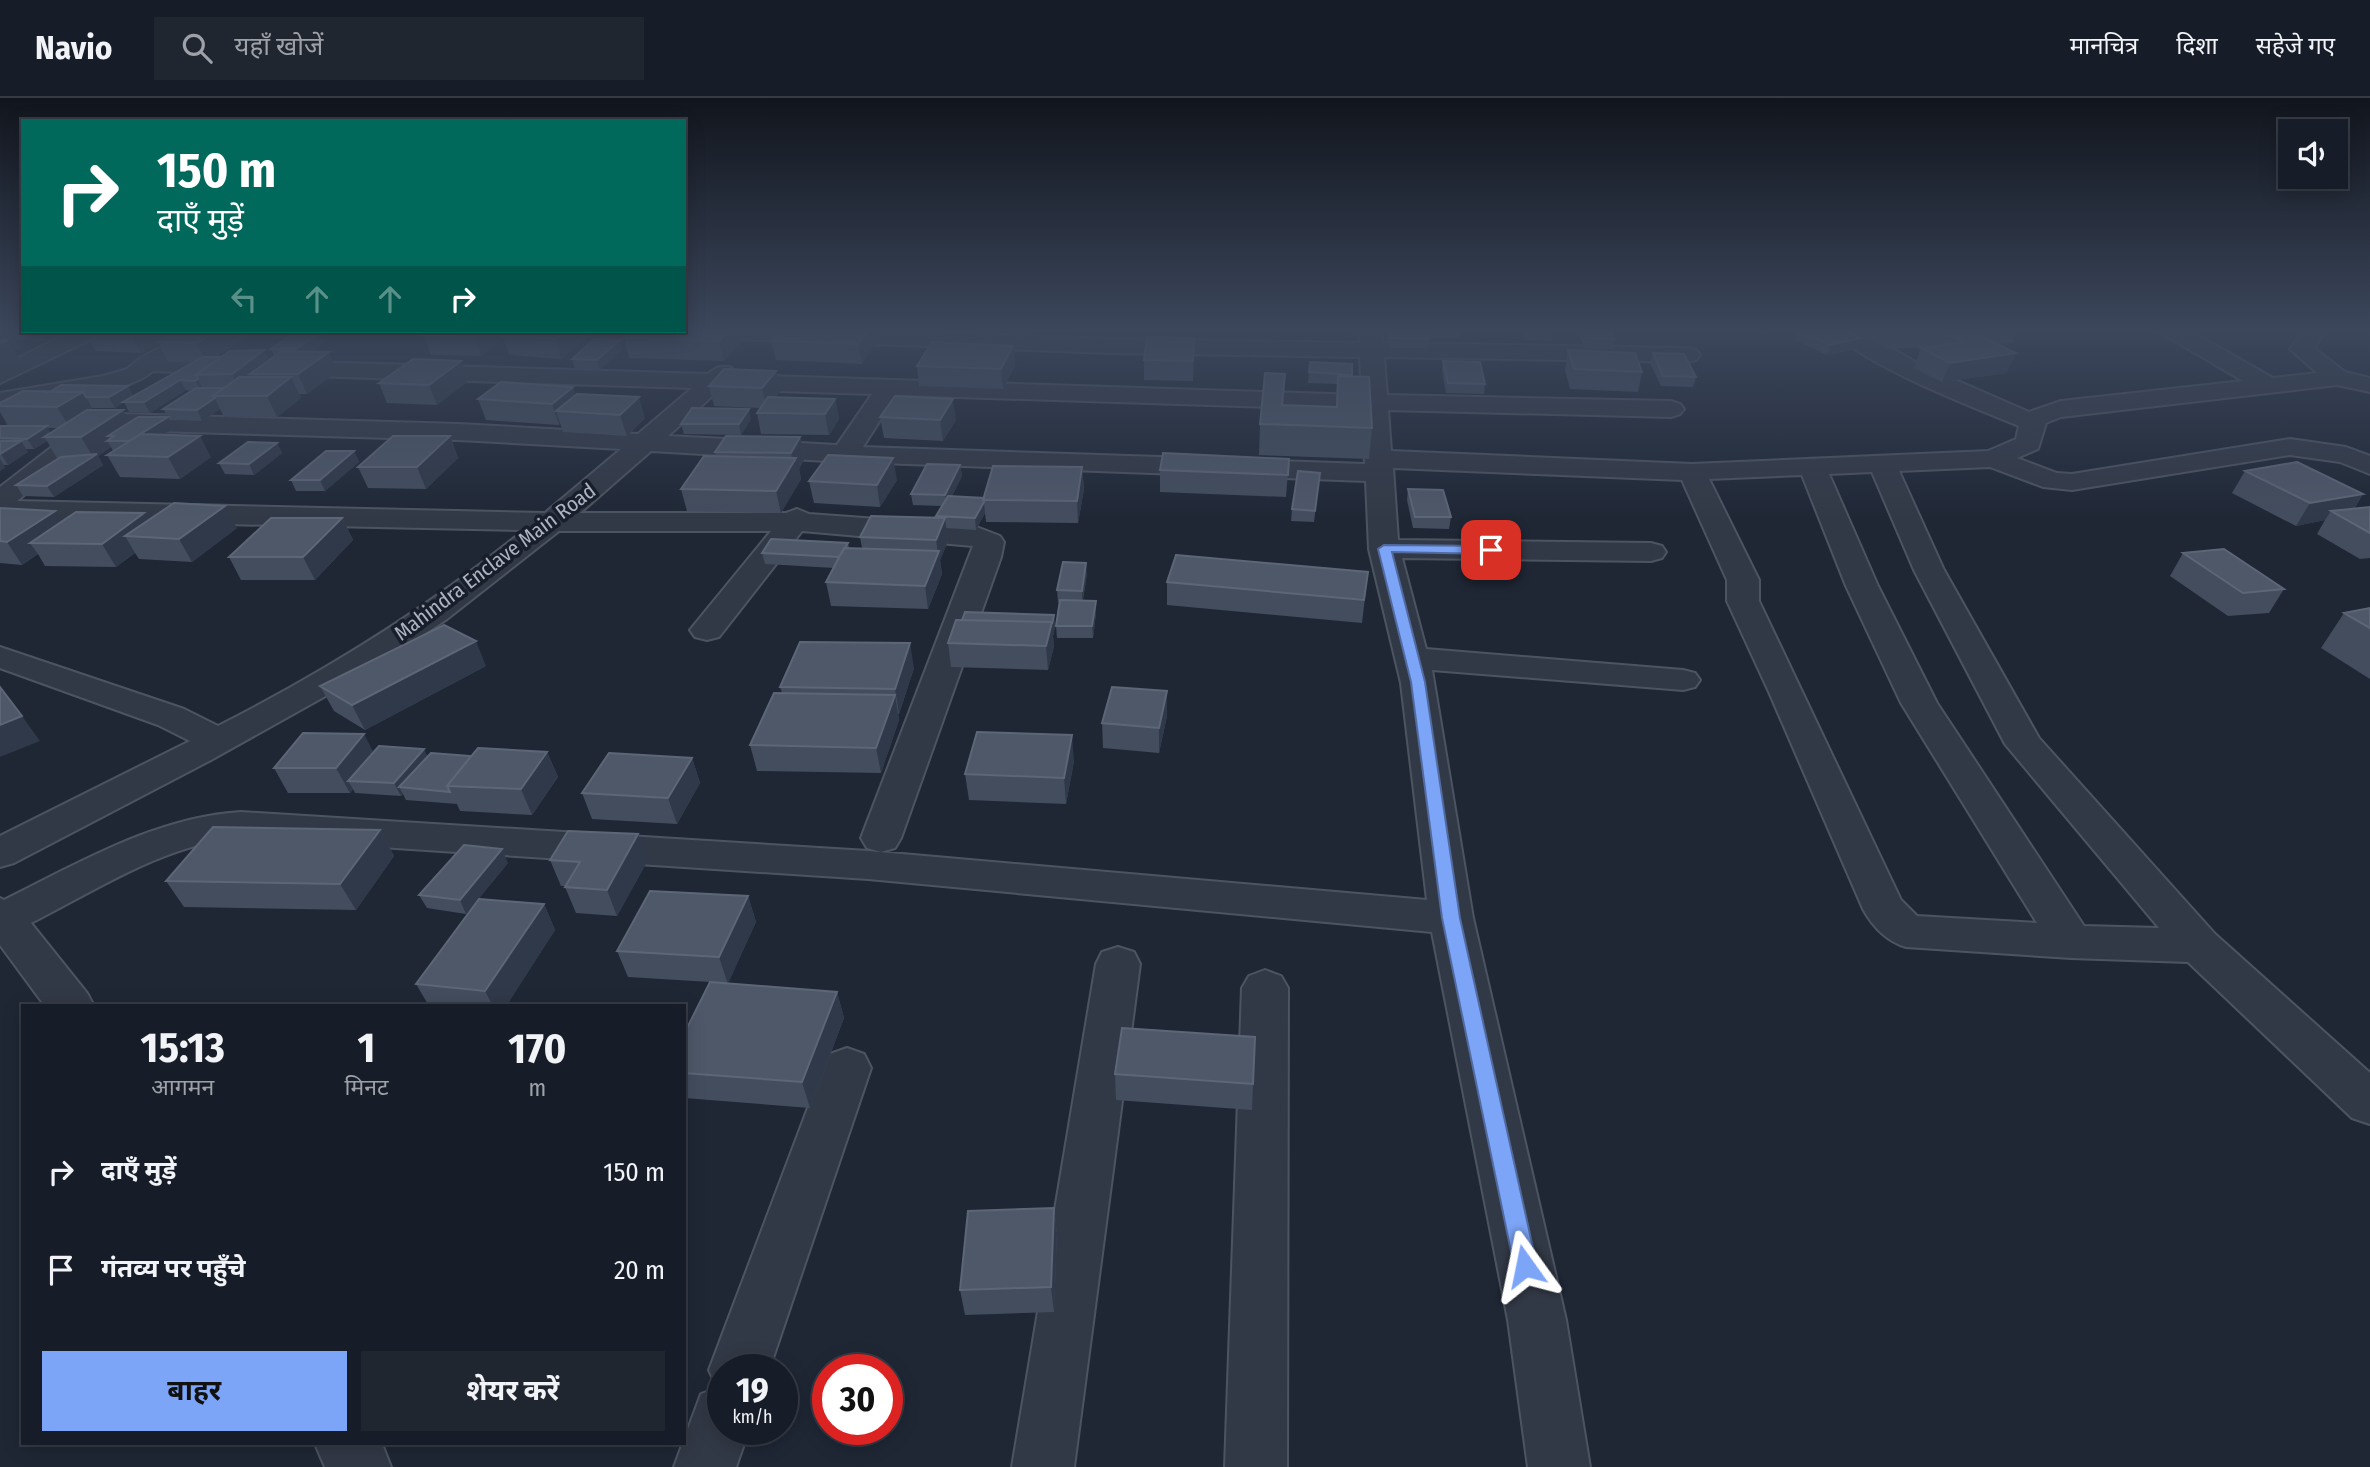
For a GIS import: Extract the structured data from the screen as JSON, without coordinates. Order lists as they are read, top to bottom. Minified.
{"streets":{"street":["Mahindra Enclave Main Road"]},"page":{"header":"Navio","search":"यहाँ खोजें","nav":["मानचित्र","दिशा","सहेजे गए"],"turn":["150 m","दाएँ मुड़ें"],"eta":["15:13","आगमन","1","मिनट","170","m"],"list":[{"name":"दाएँ मुड़ें","value":"150 m"},{"name":"गंतव्य पर पहुँचे","value":"20 m"}],"buttons":["बाहर","शेयर करें"],"speed":"19 km/h","limit":"30"}}
